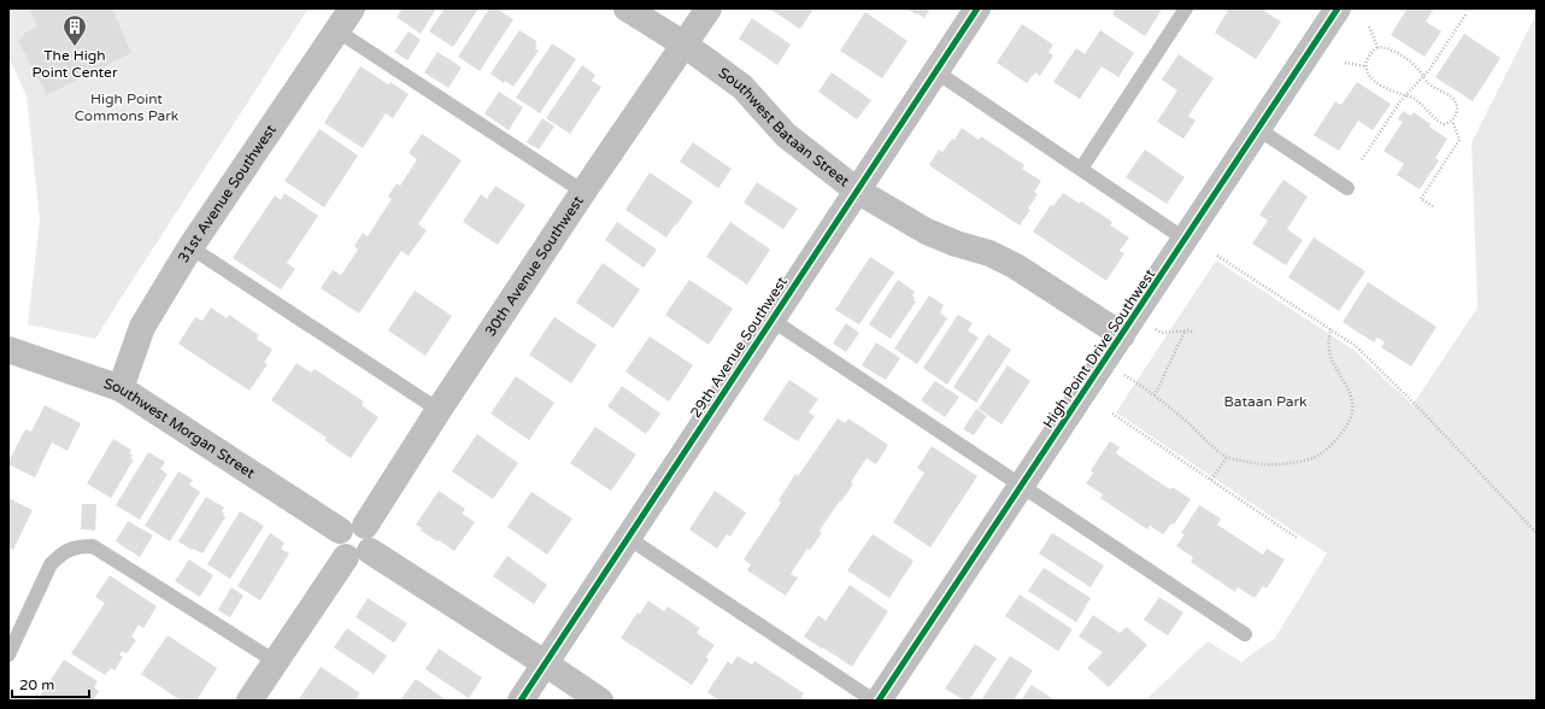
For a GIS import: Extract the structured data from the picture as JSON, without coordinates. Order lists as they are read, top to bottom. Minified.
{"streets":{"street":["Southwest Bataan Street","31st Avenue Southwest","30th Avenue Southwest","29th Avenue Southwest","High Point Drive Southwest","Southwest Morgan Street"]},"crossings":[["Southwest Bataan Street","30th Avenue Southwest"],["Southwest Bataan Street","29th Avenue Southwest"],["Southwest Bataan Street","High Point Drive Southwest"],["31st Avenue Southwest","Southwest Morgan Street"],["30th Avenue Southwest","Southwest Morgan Street"]],"parks":["High Point Commons Park","Bataan Park"],"places":{"building":["The High Point Center"]},"scale_bar":"20 m"}
